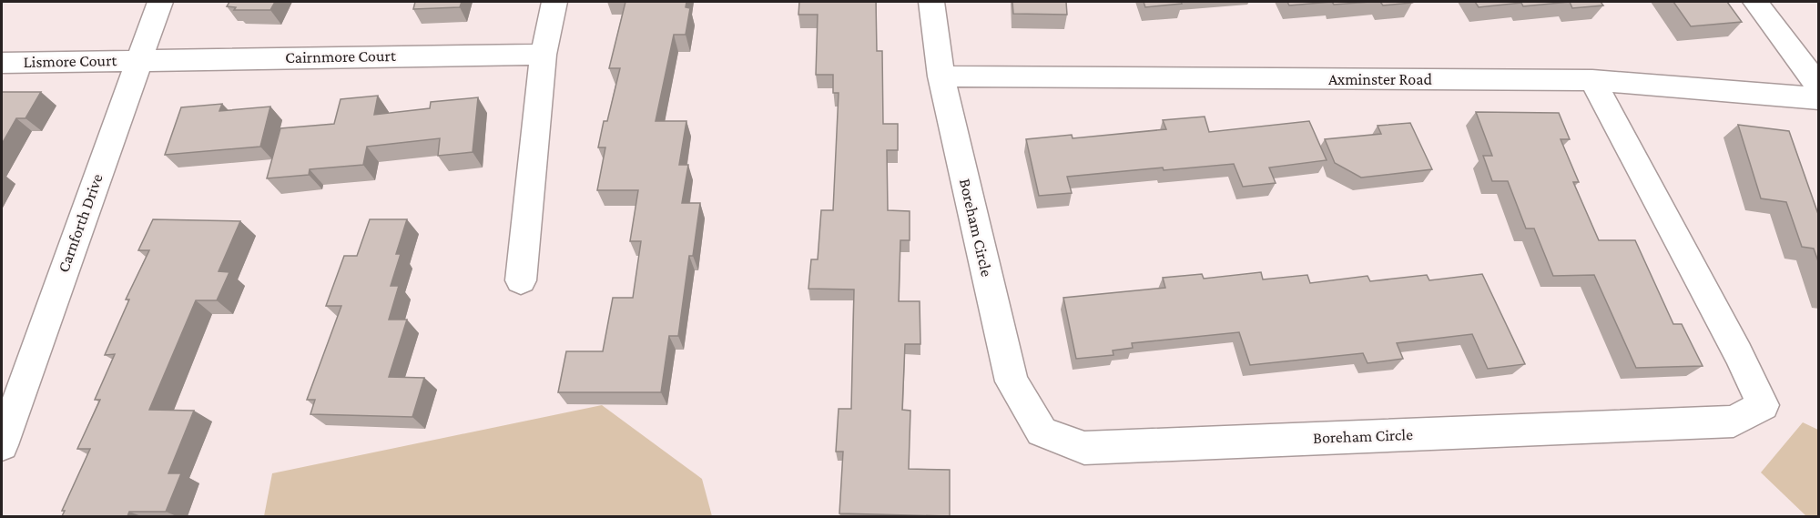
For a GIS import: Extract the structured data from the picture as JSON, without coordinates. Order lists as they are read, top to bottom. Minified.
{"streets":{"street":["Cairnmore Court","Lismore Court","Axminster Road","Carnforth Drive","Boreham Circle"]},"crossings":[["Cairnmore Court","Lismore Court"],["Cairnmore Court","Carnforth Drive"],["Lismore Court","Carnforth Drive"],["Axminster Road","Boreham Circle"]]}
